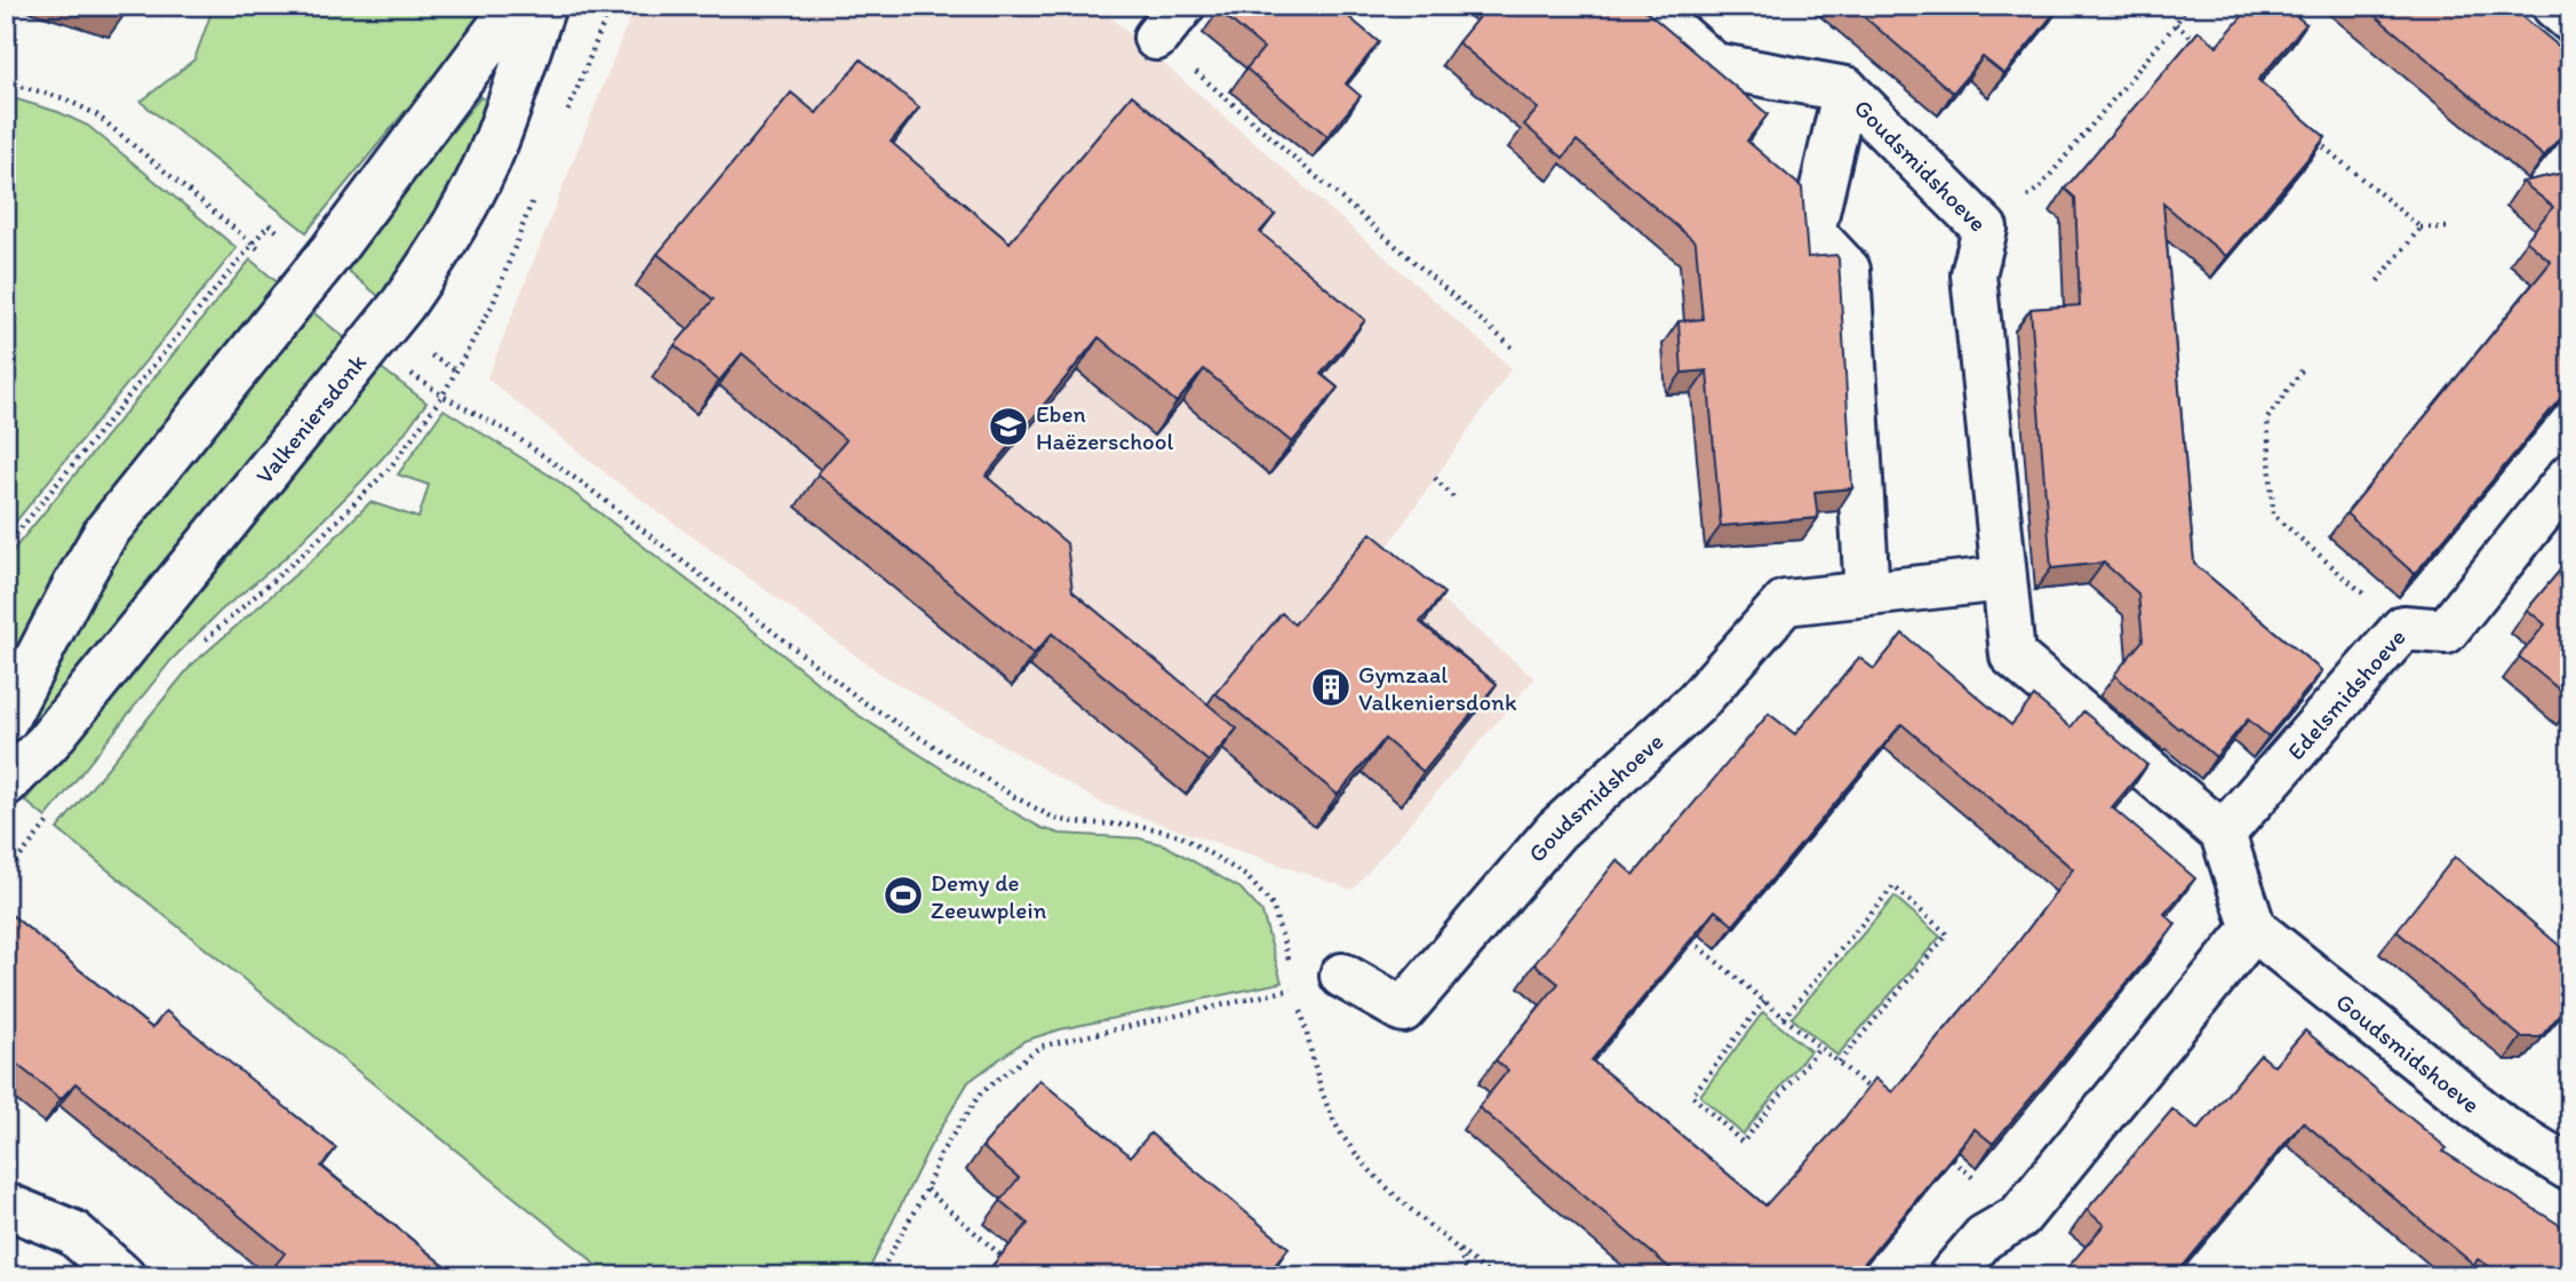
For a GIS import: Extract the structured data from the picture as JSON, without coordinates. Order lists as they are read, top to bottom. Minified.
{"streets":{"street":["Goudsmidshoeve","Valkeniersdonk","Edelsmidshoeve"]},"crossings":[["Goudsmidshoeve","Edelsmidshoeve"]],"places":{"school or university":["Eben Haëzerschool"],"building":["Gymzaal Valkeniersdonk"],"sports":["Demy de Zeeuwplein"]}}
